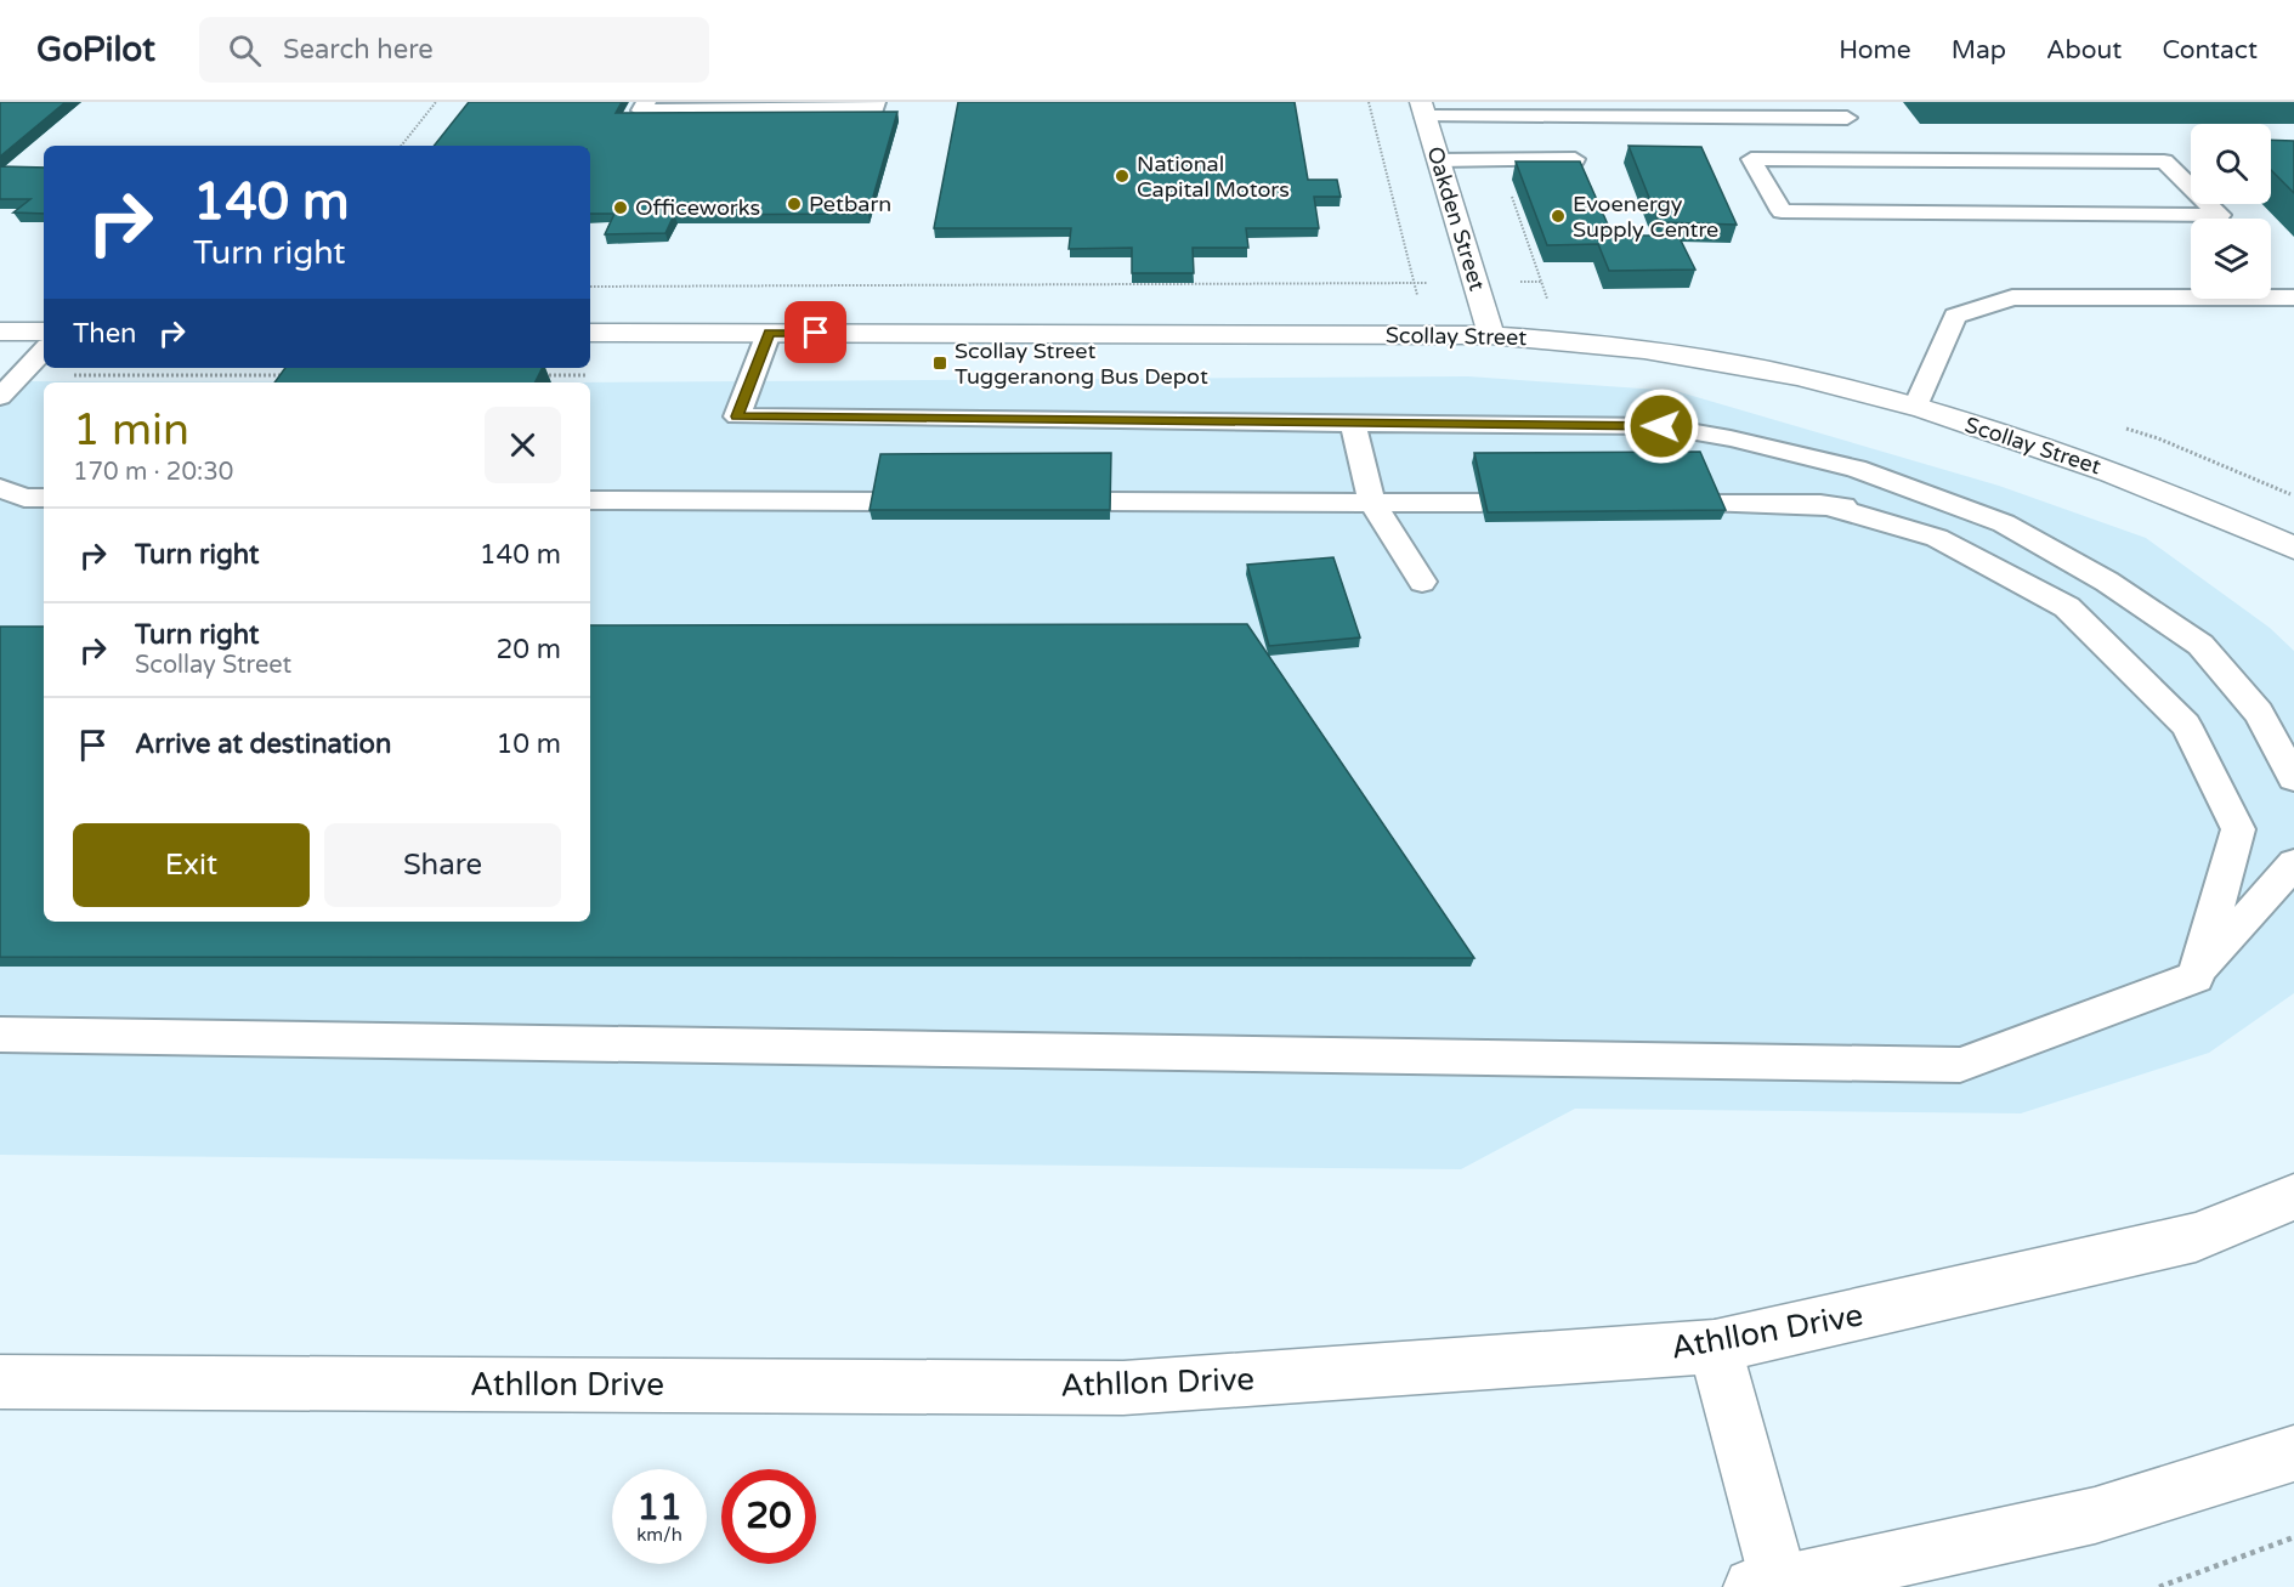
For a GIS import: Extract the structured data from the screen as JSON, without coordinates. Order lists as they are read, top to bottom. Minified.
{"streets":{"street":["Oakden Street","Scollay Street","Athllon Drive"]},"crossings":[["Oakden Street","Scollay Street"]],"places":{"other":["National Capital Motors","Petbarn","Officeworks","Evoenergy Supply Centre"],"transit":["Scollay Street Tuggeranong Bus Depot"]},"page":{"header":"GoPilot","search":"Search here","nav":["Home","Map","About","Contact"],"turn":["140 m","Turn right"],"then":"Then","heading":["1 min","170 m · 20:30"],"list":[{"name":"Turn right","value":"140 m"},{"name":"Turn right","note":"Scollay Street","value":"20 m"},{"name":"Arrive at destination","value":"10 m"}],"buttons":["Exit","Share"],"speed":"11 km/h","limit":"20"}}
